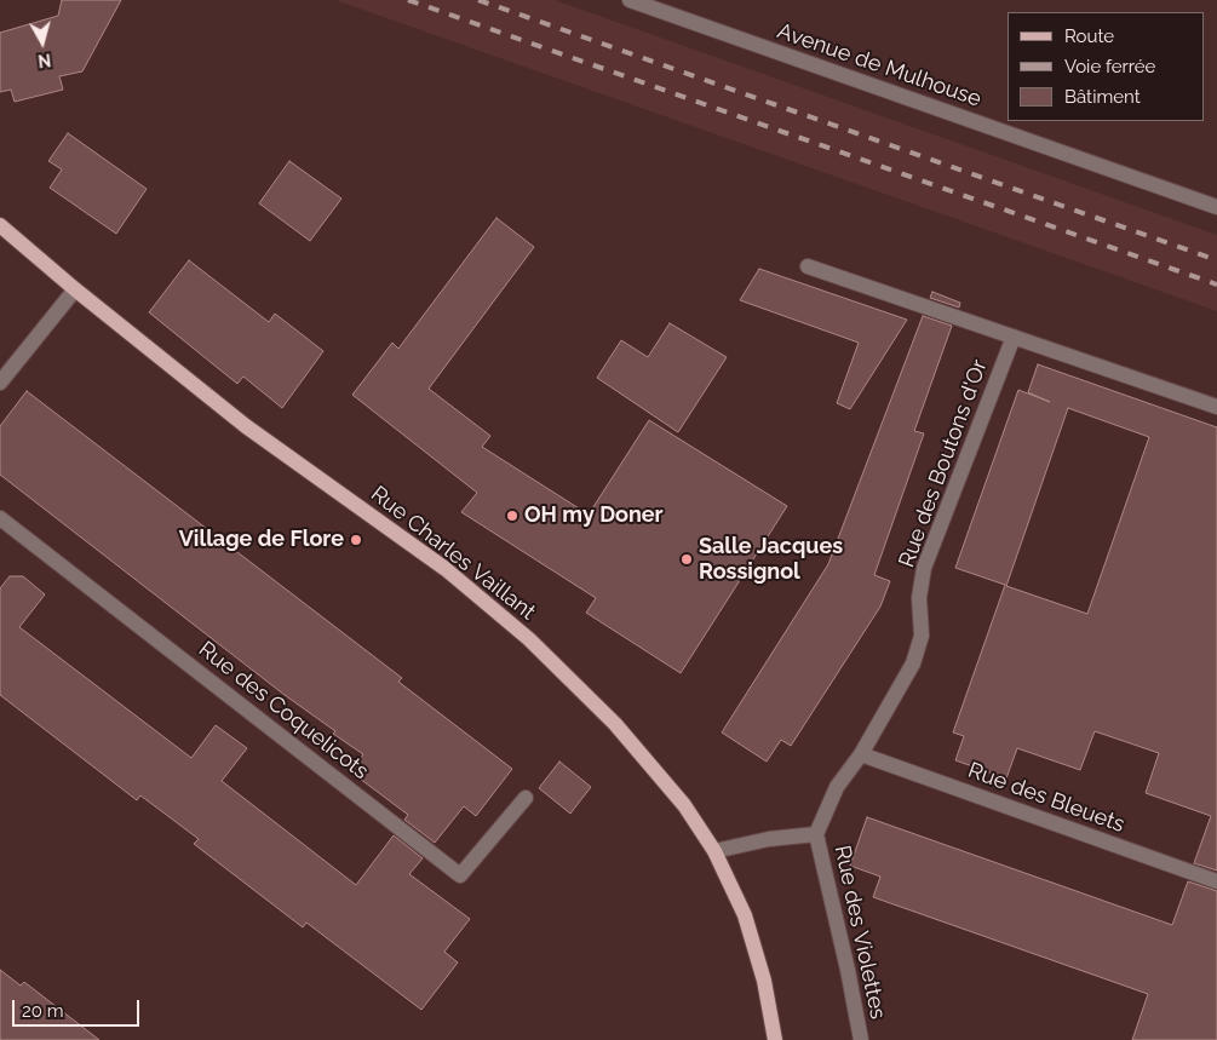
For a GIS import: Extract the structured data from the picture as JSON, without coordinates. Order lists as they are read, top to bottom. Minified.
{"streets":{"main road":["Rue Charles Vaillant"],"street":["Avenue de Mulhouse","Rue des Boutons d'Or","Rue des Coquelicots","Rue des Bleuets","Rue des Violettes"]},"crossings":[["Rue des Boutons d'Or","Rue des Bleuets"],["Rue des Boutons d'Or","Rue des Violettes"]],"places":["OH my Doner","Village de Flore","Salle Jacques Rossignol"],"legend":["Route","Voie ferrée","Bâtiment"],"scale_bar":"20 m","north":"bottom"}
